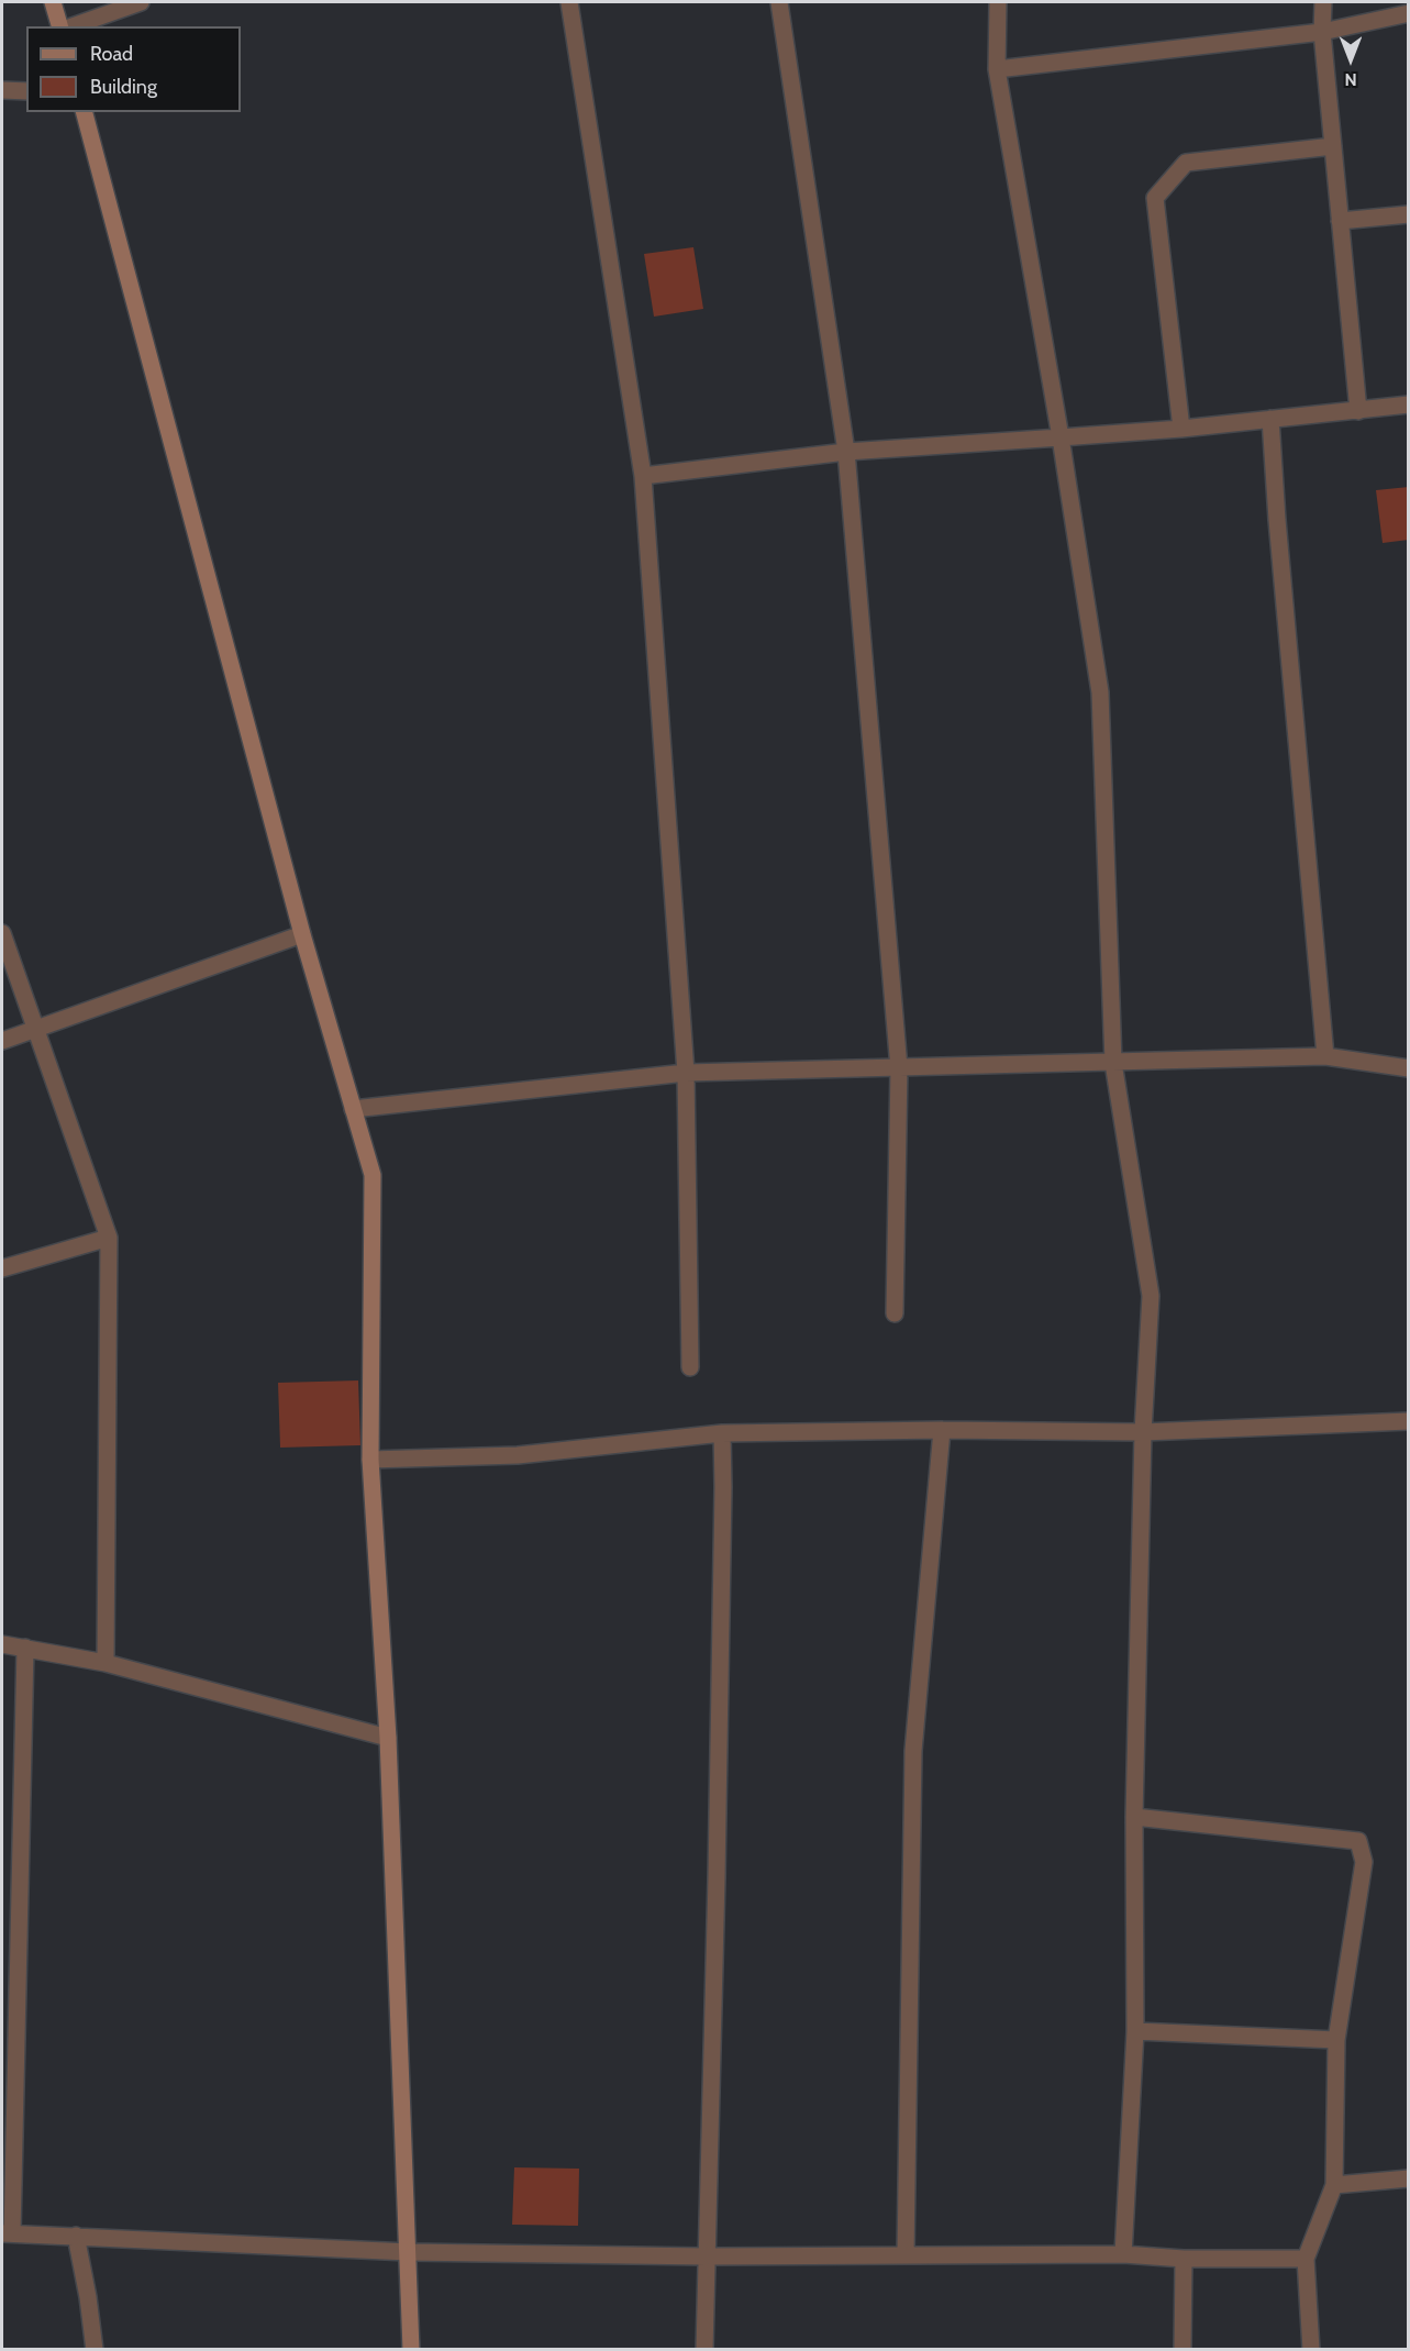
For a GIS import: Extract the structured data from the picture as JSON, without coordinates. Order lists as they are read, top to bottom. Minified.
{"legend":["Road","Building"],"north":"bottom"}
